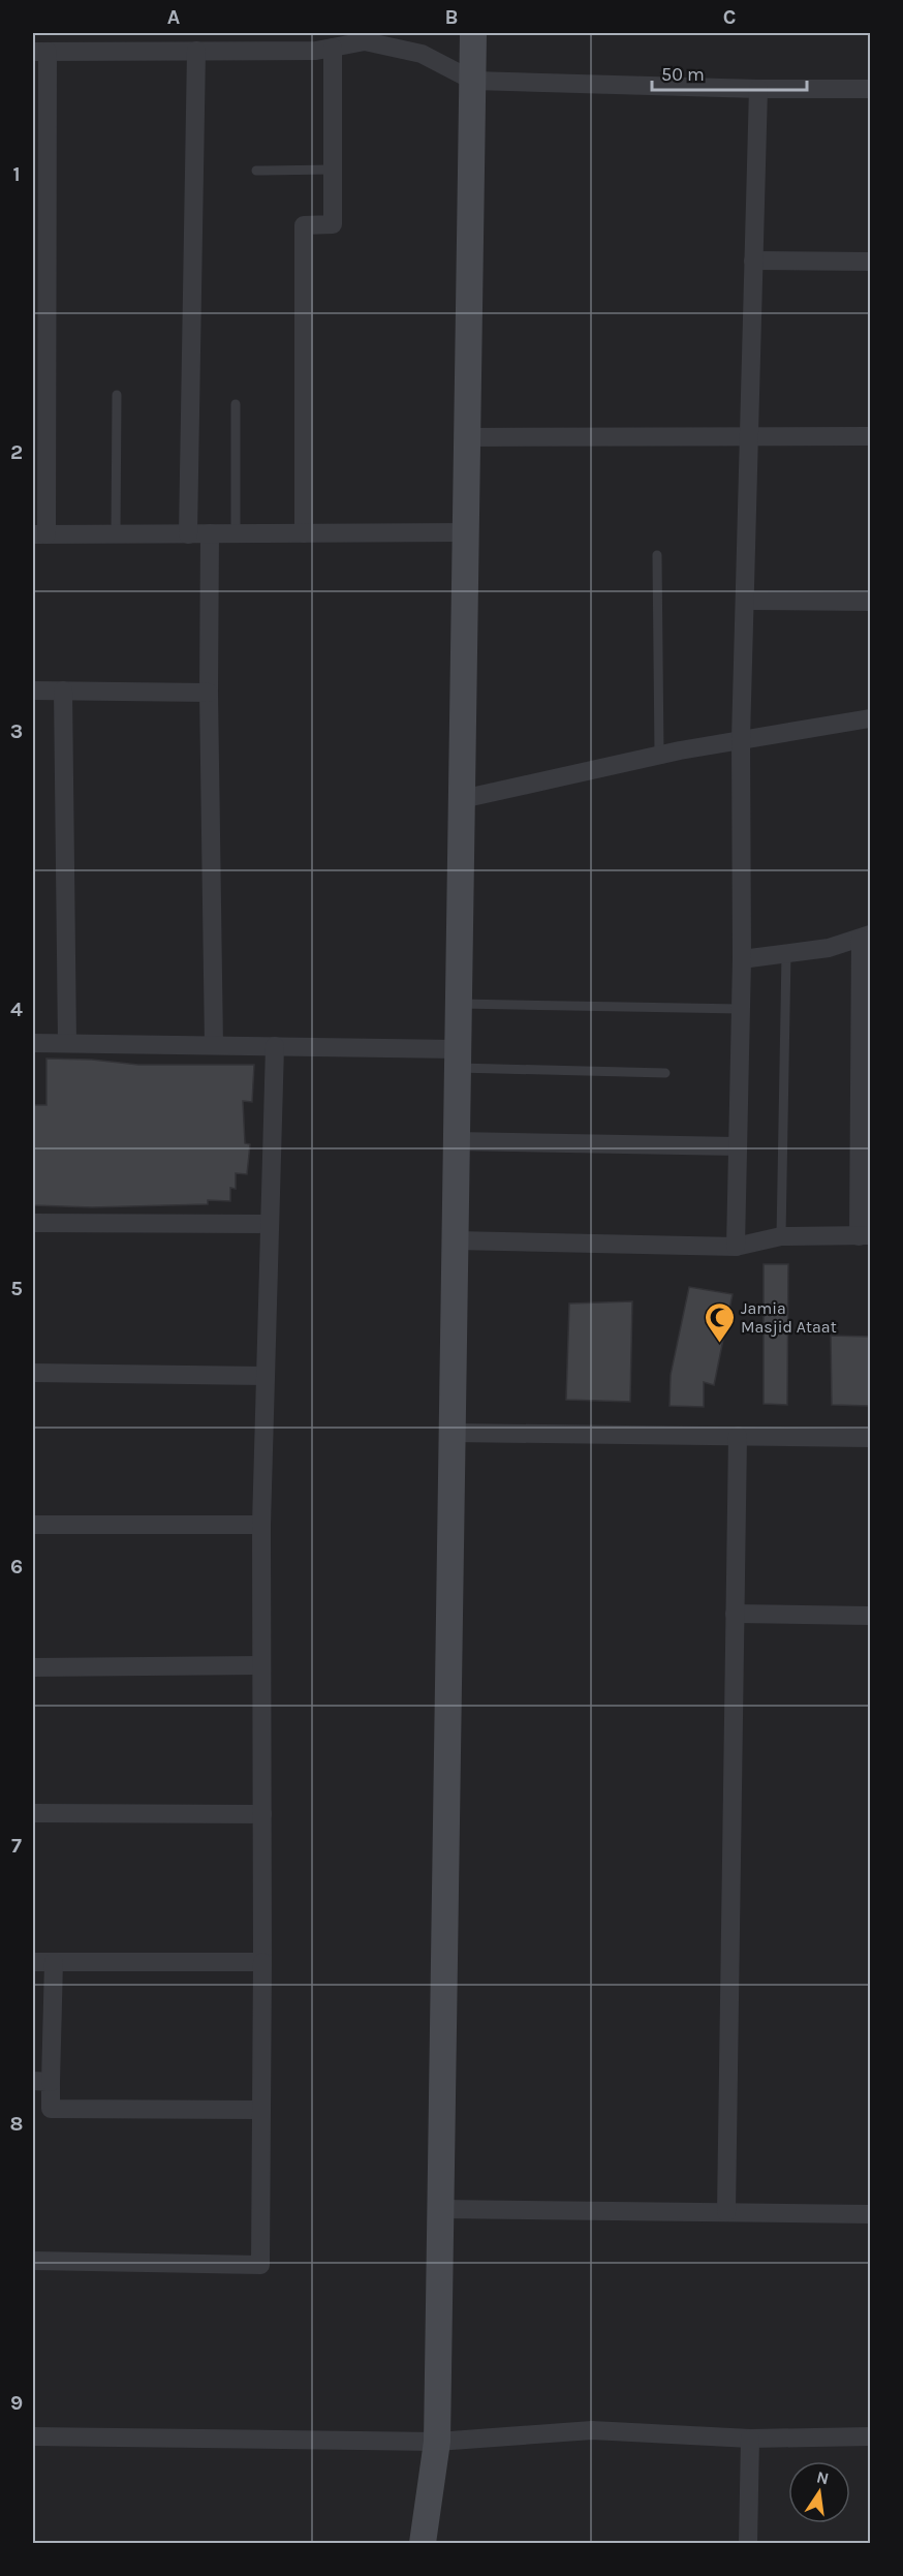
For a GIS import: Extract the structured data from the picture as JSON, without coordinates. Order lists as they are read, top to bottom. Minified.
{"places":{"mosque":["Jamia Masjid Ataat"]},"scale_bar":"50 m","north":"top","grid":{"columns":["A","B","C"],"rows":["1","2","3","4","5","6","7","8","9"]}}
